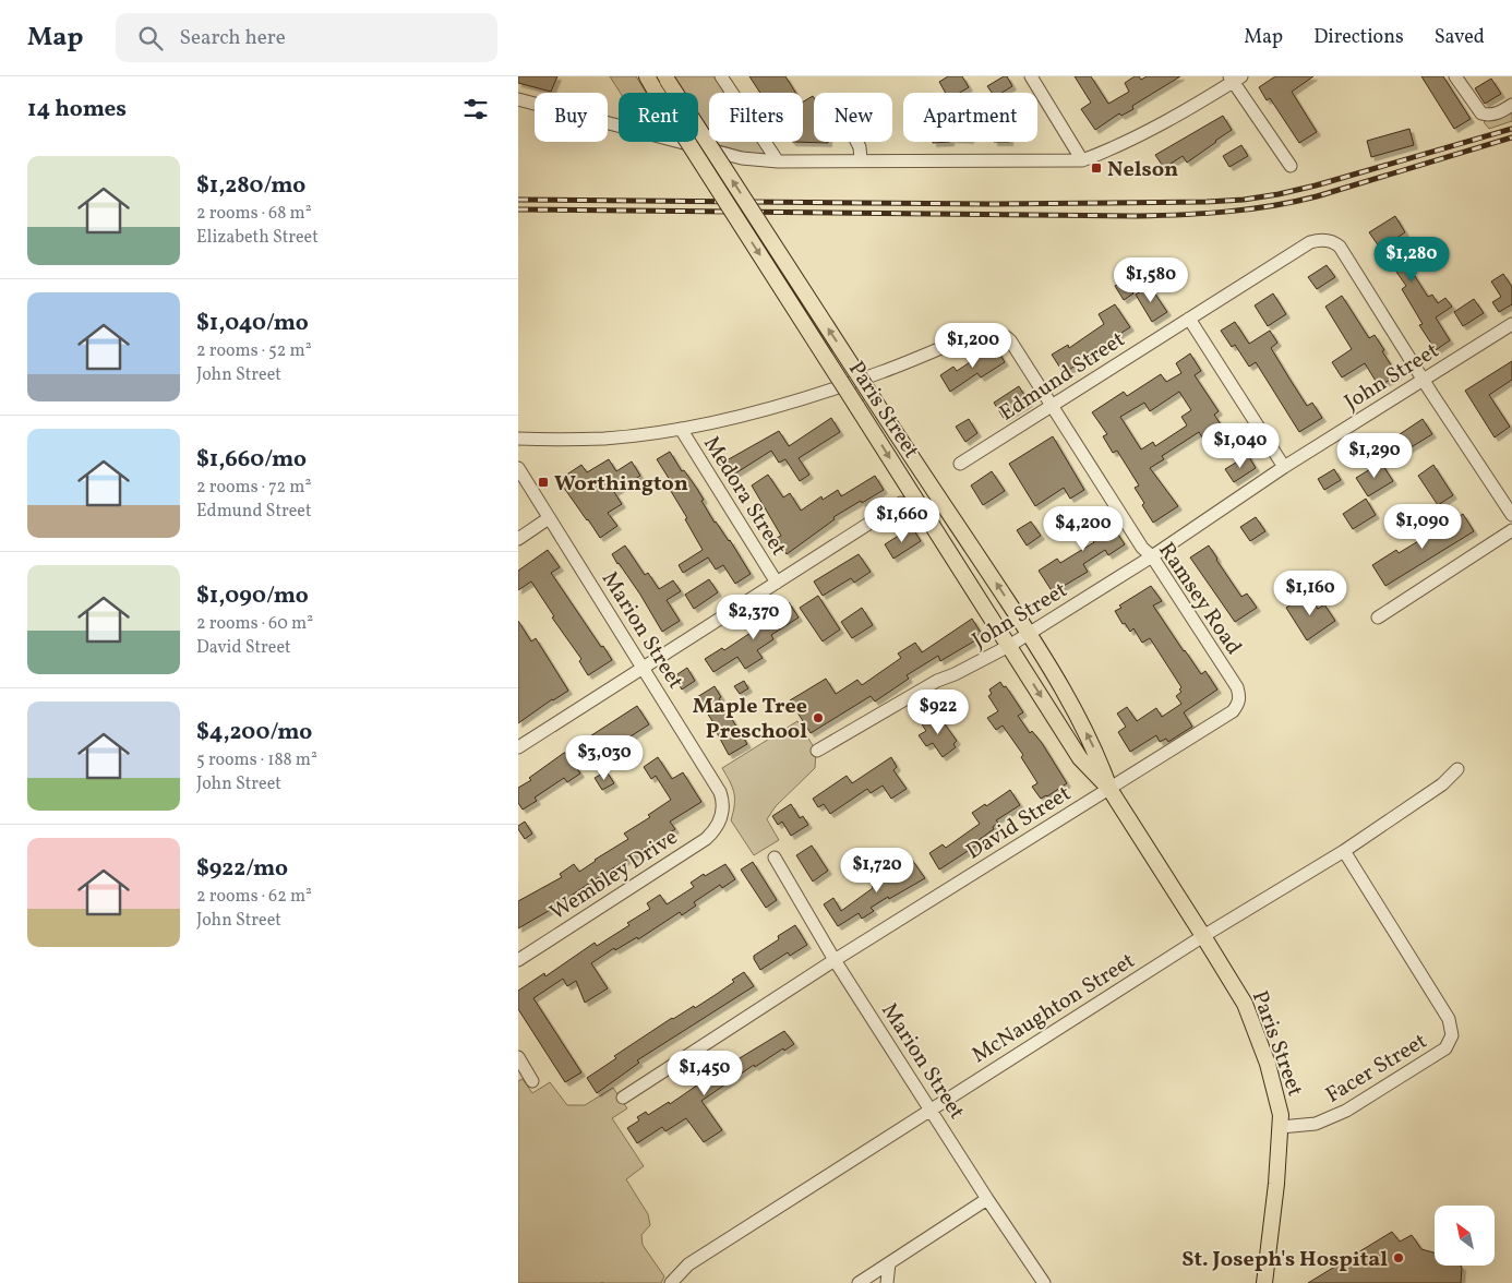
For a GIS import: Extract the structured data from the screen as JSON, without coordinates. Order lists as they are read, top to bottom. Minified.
{"streets":{"main road":["Paris Street"],"street":["Edmund Street","John Street","Medora Street","Ramsey Road","Marion Street","David Street","Wembley Drive","McNaughton Street","Facer Street"]},"crossings":[["Edmund Street","John Street"],["Edmund Street","Ramsey Road"],["John Street","Paris Street"],["John Street","Ramsey Road"],["Paris Street","David Street"],["Paris Street","McNaughton Street"],["Paris Street","Facer Street"],["Medora Street","Ramsey Road"],["Ramsey Road","David Street"],["Marion Street","David Street"],["Marion Street","Wembley Drive"],["Marion Street","McNaughton Street"],["McNaughton Street","Facer Street"]],"places":{"transit":["Nelson","Worthington"],"other":["Maple Tree Preschool","St. Joseph's Hospital"]},"north":"top left","page":{"header":"Map","search":"Search here","nav":["Map","Directions","Saved"],"heading":"14 homes","chip":["Buy","Rent","Filters","New","Apartment"],"list":[{"name":"$1,280/mo","note":"2 rooms · 68 m² · Elizabeth Street"},{"name":"$1,040/mo","note":"2 rooms · 52 m² · John Street"},{"name":"$1,660/mo","note":"2 rooms · 72 m² · Edmund Street"},{"name":"$1,090/mo","note":"2 rooms · 60 m² · David Street"},{"name":"$4,200/mo","note":"5 rooms · 188 m² · John Street"},{"name":"$922/mo","note":"2 rooms · 62 m² · John Street"}],"price":["$1,280","$1,580","$1,200","$1,040","$1,290","$1,660","$1,090","$4,200","$1,160","$2,370","$922","$3,030","$1,720","$1,450"]}}
